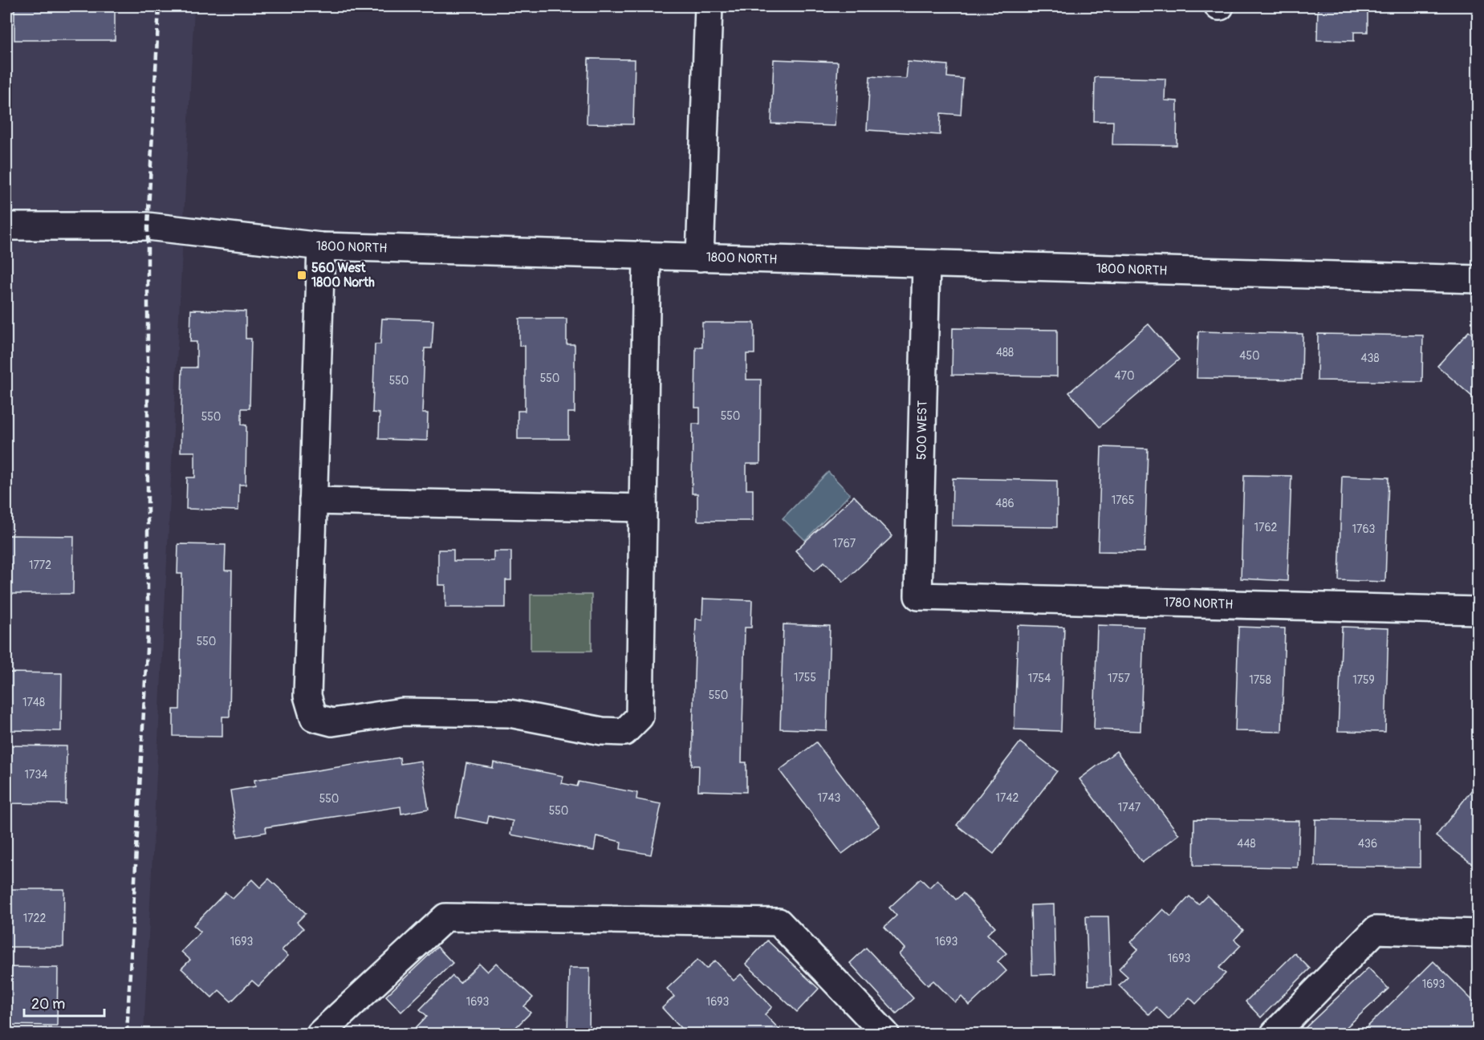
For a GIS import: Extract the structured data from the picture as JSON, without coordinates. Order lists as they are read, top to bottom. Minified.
{"streets":{"street":["1800 NORTH","500 WEST","1780 NORTH"]},"crossings":[["1800 NORTH","500 WEST"],["500 WEST","1780 NORTH"]],"places":{"transit":["560 West 1800 North"]},"house_numbers":["488","450","438","470","550","550","550","550","1765","486","1762","1763","1767","1772","550","1755","1754","1757","1758","1759","550","1748","1734","1743","1742","550","1747","550","448","436","1722","1693","1693","1693","1693","1693","1693"],"scale_bar":"20 m"}
